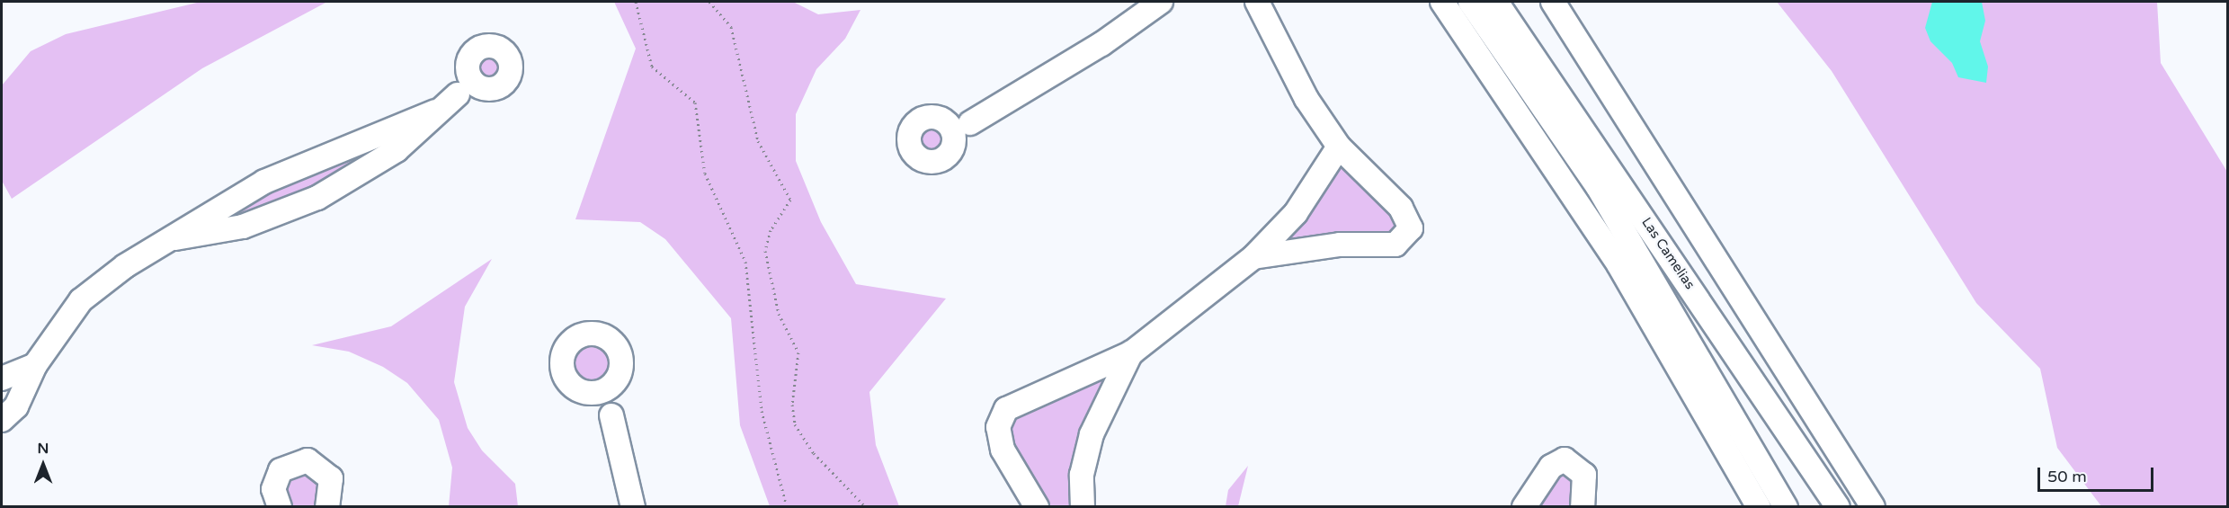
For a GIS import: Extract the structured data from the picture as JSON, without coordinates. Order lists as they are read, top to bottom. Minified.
{"streets":{"street":["Las Camelias"]},"scale_bar":"50 m","north":"top"}
